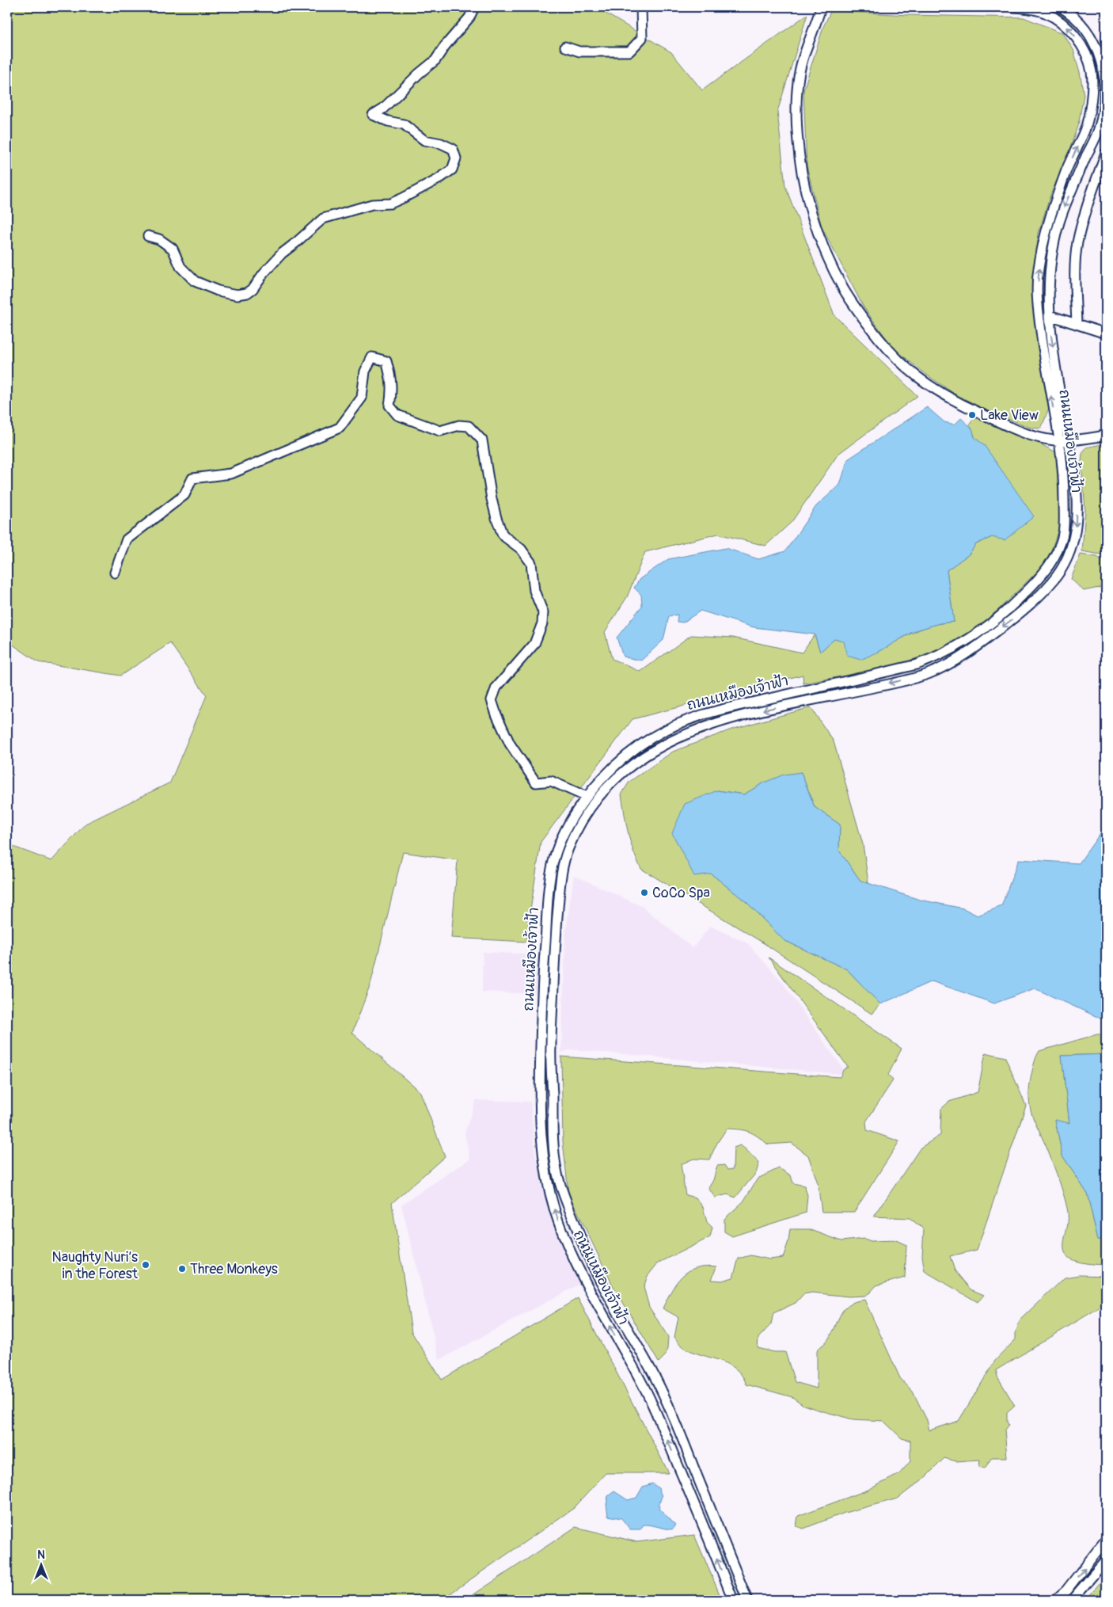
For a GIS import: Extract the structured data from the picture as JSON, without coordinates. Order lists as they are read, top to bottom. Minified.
{"streets":{"street":["ถนนเหมืองเจ้าฟ้า"]},"places":["Lake View","CoCo Spa","Naughty Nuri’s in the Forest","Three Monkeys"],"north":"top"}
